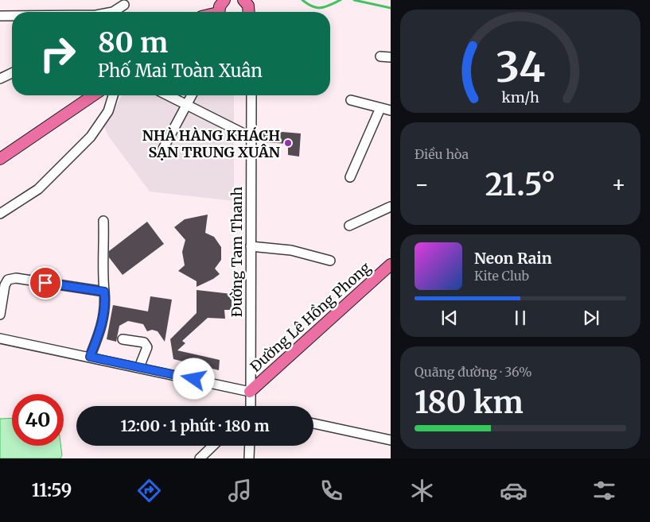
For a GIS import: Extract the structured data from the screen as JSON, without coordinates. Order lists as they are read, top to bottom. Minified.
{"streets":{"main road":["Đường Lê Hồng Phong"],"street":["Đường Tam Thanh"]},"crossings":[["Đường Tam Thanh","Đường Lê Hồng Phong"]],"places":["NHÀ HÀNG KHÁCH SẠN TRUNG XUÂN"],"page":{"turn":["80 m","Phố Mai Toàn Xuân"],"tile":["Điều hòa",["Quãng đường · 36%","180 km"]],"heat":["−","21.5°","+"],"song":["Neon Rain","Kite Club"],"limit":"40","trip":"12:00 · 1 phút · 180 m","tabs":"11:59","gauge":["34","km/h"]}}
